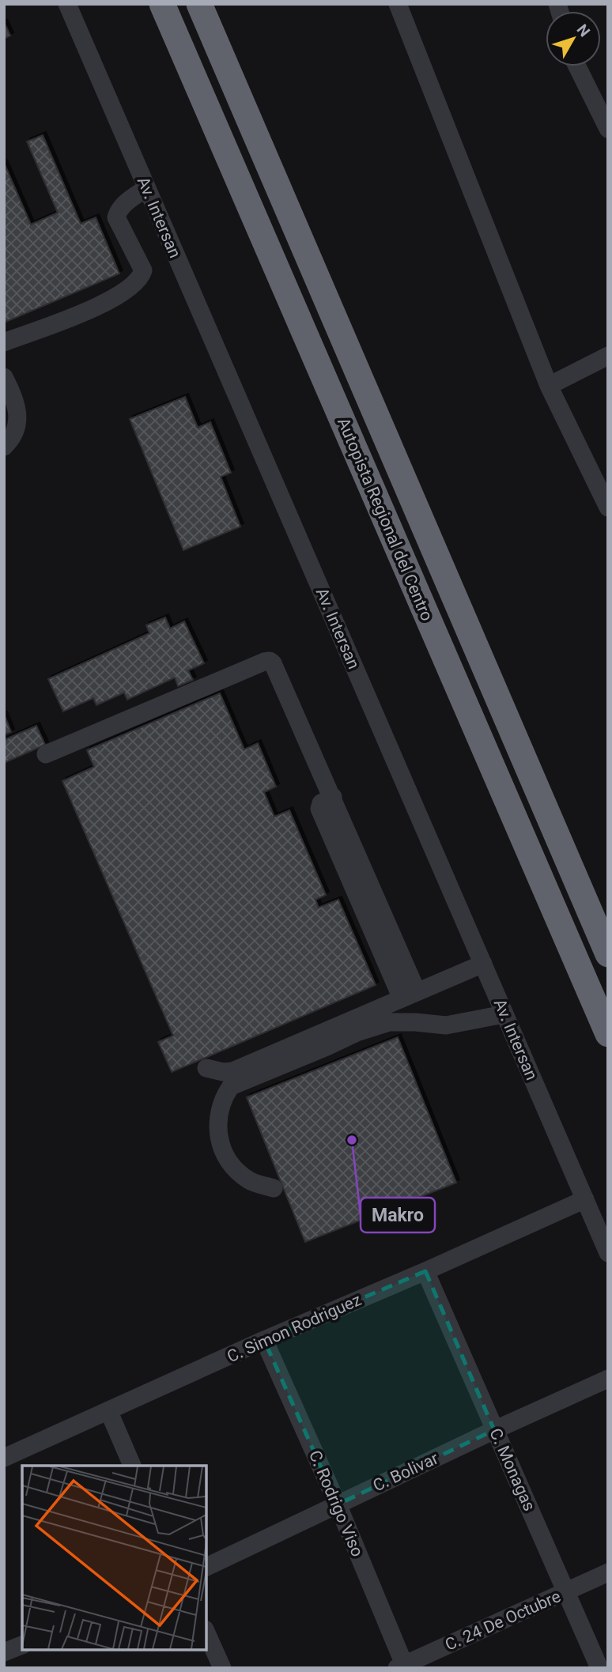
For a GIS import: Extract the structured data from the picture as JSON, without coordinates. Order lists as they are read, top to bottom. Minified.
{"streets":{"highway":["Autopista Regional del Centro"],"street":["Av. Intersan","C. Simon Rodriguez","C. Monagas","C. Bolivar","C. Rodrigo Viso","C. 24 De Octubre"]},"crossings":[["Av. Intersan","C. Simon Rodriguez"],["C. Simon Rodriguez","C. Monagas"],["C. Simon Rodriguez","C. Rodrigo Viso"],["C. Monagas","C. Bolivar"],["C. Monagas","C. 24 De Octubre"],["C. Bolivar","C. Rodrigo Viso"],["C. Rodrigo Viso","C. 24 De Octubre"]],"places":["Makro"],"north":"top right"}
